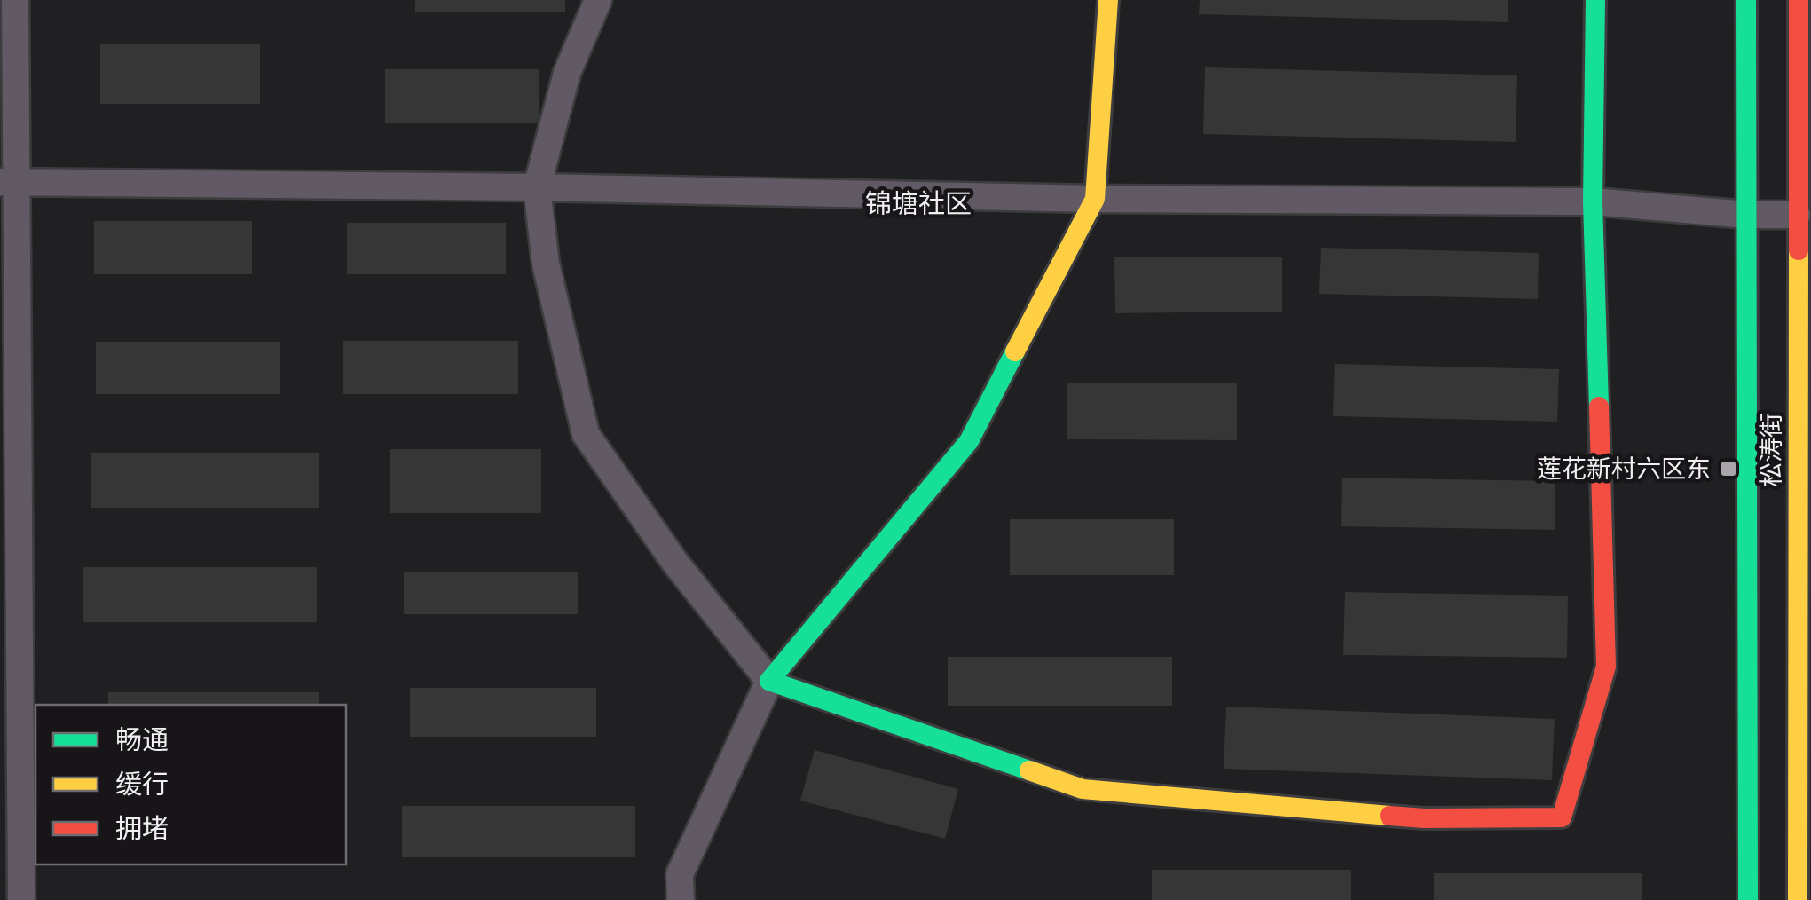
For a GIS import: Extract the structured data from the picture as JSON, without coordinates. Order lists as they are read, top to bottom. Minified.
{"streets":{"street":["松涛街"]},"districts":["锦塘社区"],"places":{"transit":["莲花新村六区东"]},"legend":["畅通","缓行","拥堵"]}
